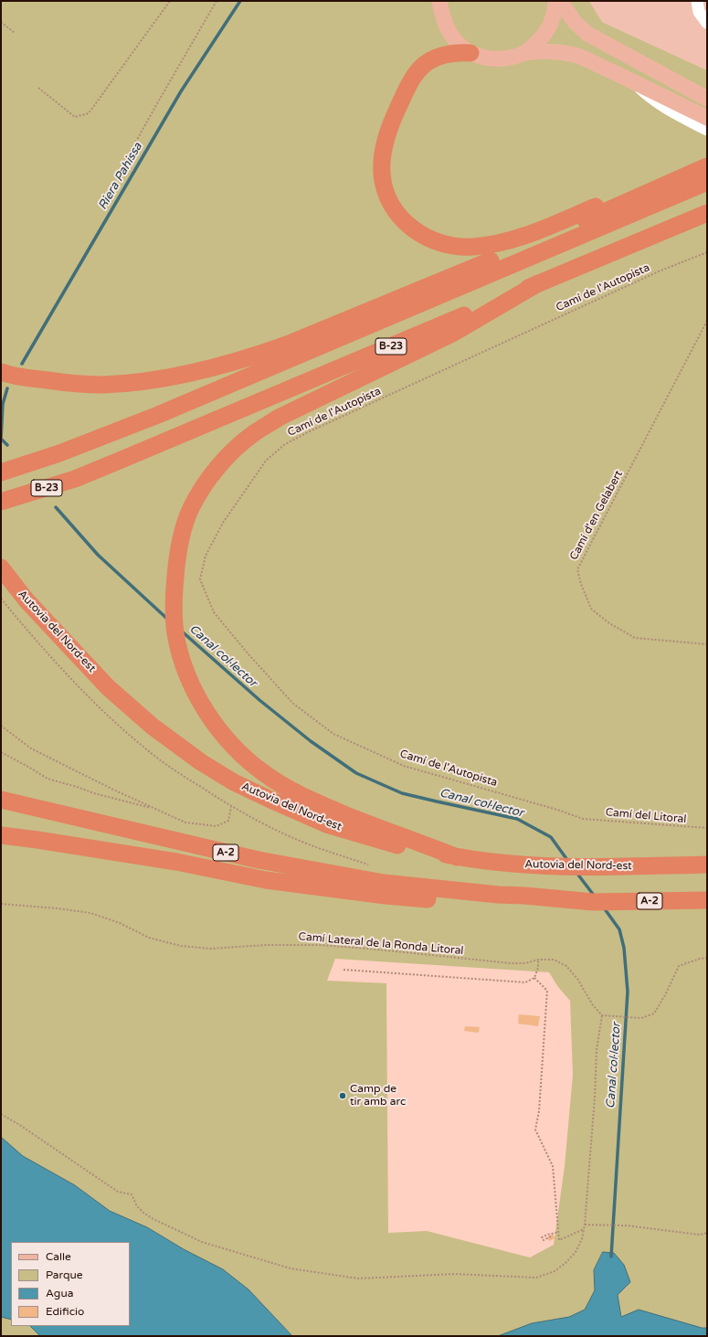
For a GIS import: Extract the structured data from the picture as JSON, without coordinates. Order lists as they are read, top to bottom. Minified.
{"streets":{"highway":["B-23","Autovia del Nord-est","A-2"],"path":["Camí de l'Autopista","Camí d'en Gelabert","Camí del Litoral","Camí Lateral de la Ronda Litoral"]},"crossings":[["Camí de l'Autopista","Camí del Litoral"]],"water":["Riera Pahissa","Canal col·lector"],"places":["Camp de tir amb arc"],"legend":["Calle","Parque","Agua","Edificio"]}
